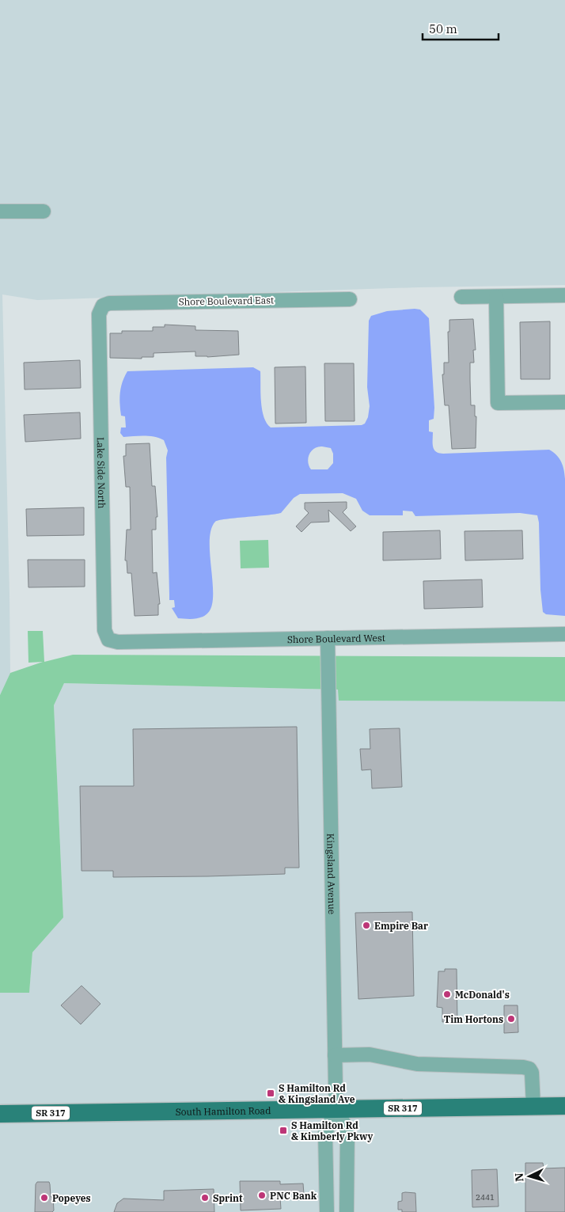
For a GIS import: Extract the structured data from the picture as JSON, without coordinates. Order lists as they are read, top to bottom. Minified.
{"streets":{"main road":["SR 317","South Hamilton Road"],"street":["Shore Boulevard East","Lake Side North","Shore Boulevard West","Kingsland Avenue"]},"crossings":[["Shore Boulevard East","Lake Side North"],["Lake Side North","Shore Boulevard West"],["Shore Boulevard West","Kingsland Avenue"],["Kingsland Avenue","South Hamilton Road"]],"places":{"other":["Empire Bar","McDonald's","Tim Hortons","PNC Bank","Popeyes","Sprint"],"transit":["S Hamilton Rd & Kingsland Ave","S Hamilton Rd & Kimberly Pkwy"]},"house_numbers":["2441"],"scale_bar":"50 m","north":"left"}
